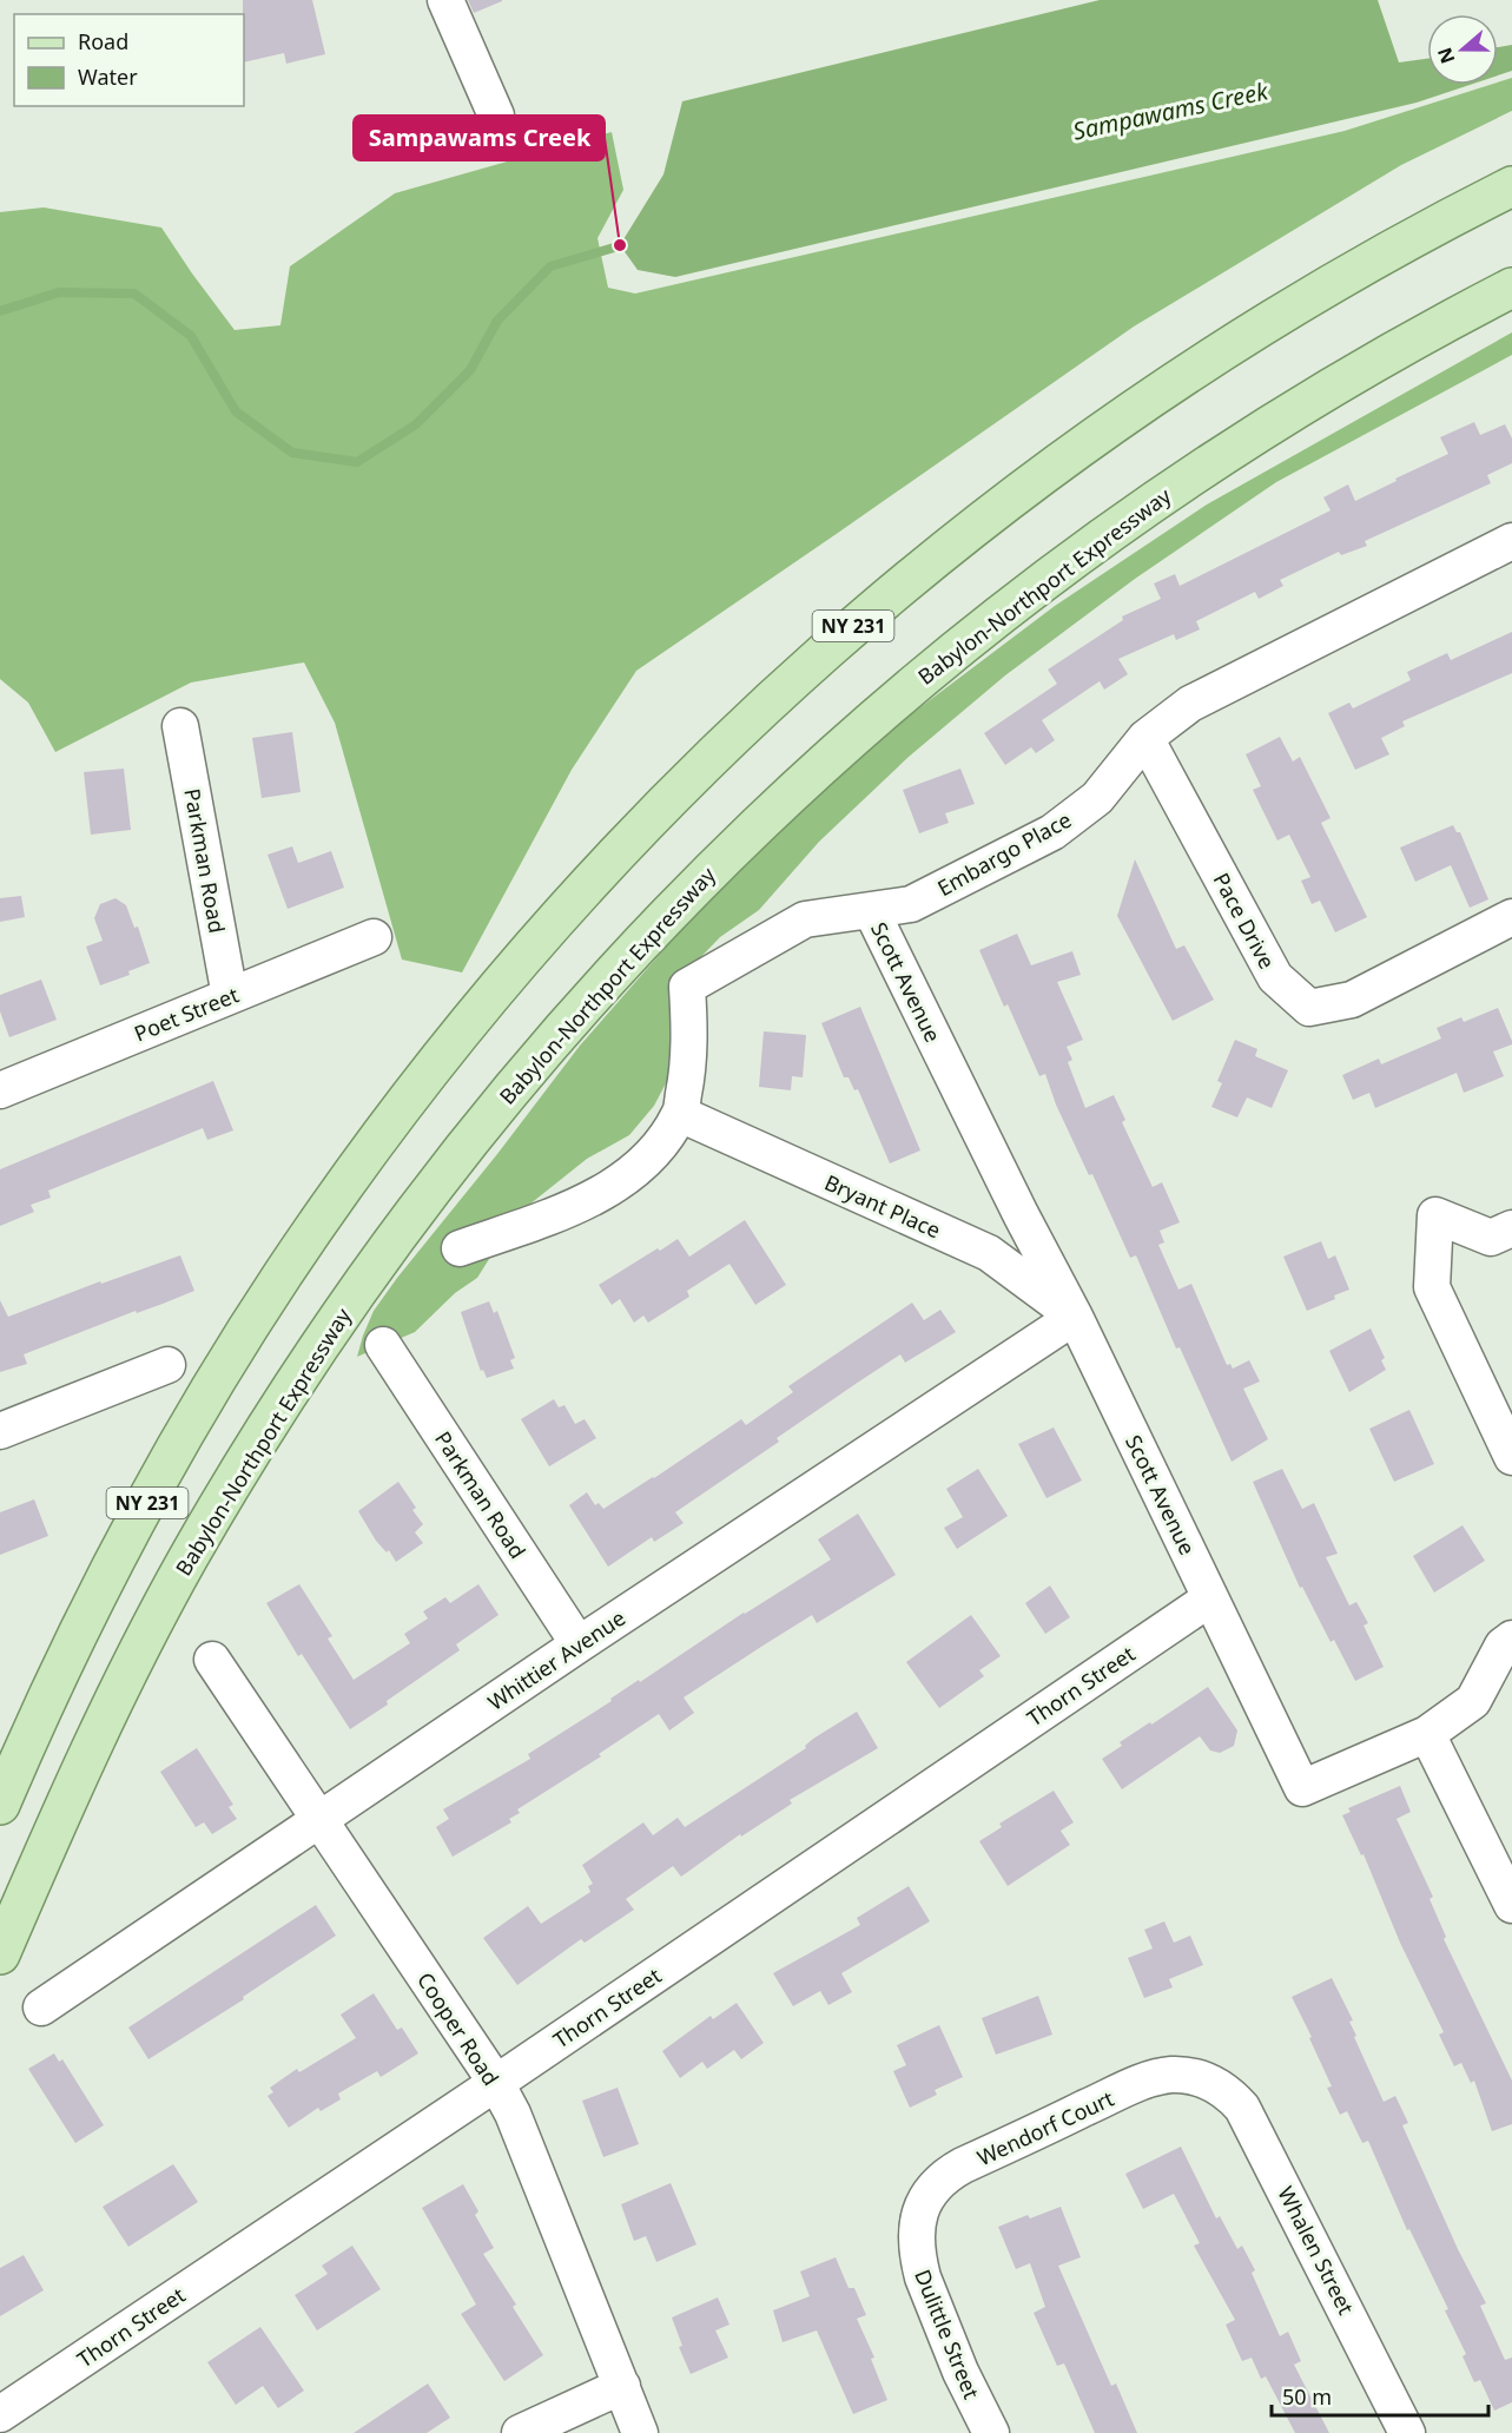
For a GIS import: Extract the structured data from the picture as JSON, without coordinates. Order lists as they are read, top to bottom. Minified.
{"streets":{"main road":["Babylon-Northport Expressway","NY 231"],"street":["Embargo Place","Parkman Road","Pace Drive","Scott Avenue","Poet Street","Bryant Place","Whittier Avenue","Thorn Street","Cooper Road","Wendorf Court","Whalen Street","Dulittle Street"]},"crossings":[["Embargo Place","Pace Drive"],["Embargo Place","Scott Avenue"],["Embargo Place","Bryant Place"],["Parkman Road","Poet Street"],["Parkman Road","Whittier Avenue"],["Scott Avenue","Bryant Place"],["Scott Avenue","Whittier Avenue"],["Scott Avenue","Thorn Street"],["Bryant Place","Whittier Avenue"],["Whittier Avenue","Cooper Road"],["Thorn Street","Cooper Road"],["Wendorf Court","Whalen Street"],["Wendorf Court","Dulittle Street"]],"water":["Sampawams Creek"],"places":["Sampawams Creek"],"legend":["Road","Water"],"scale_bar":"50 m","north":"left"}
